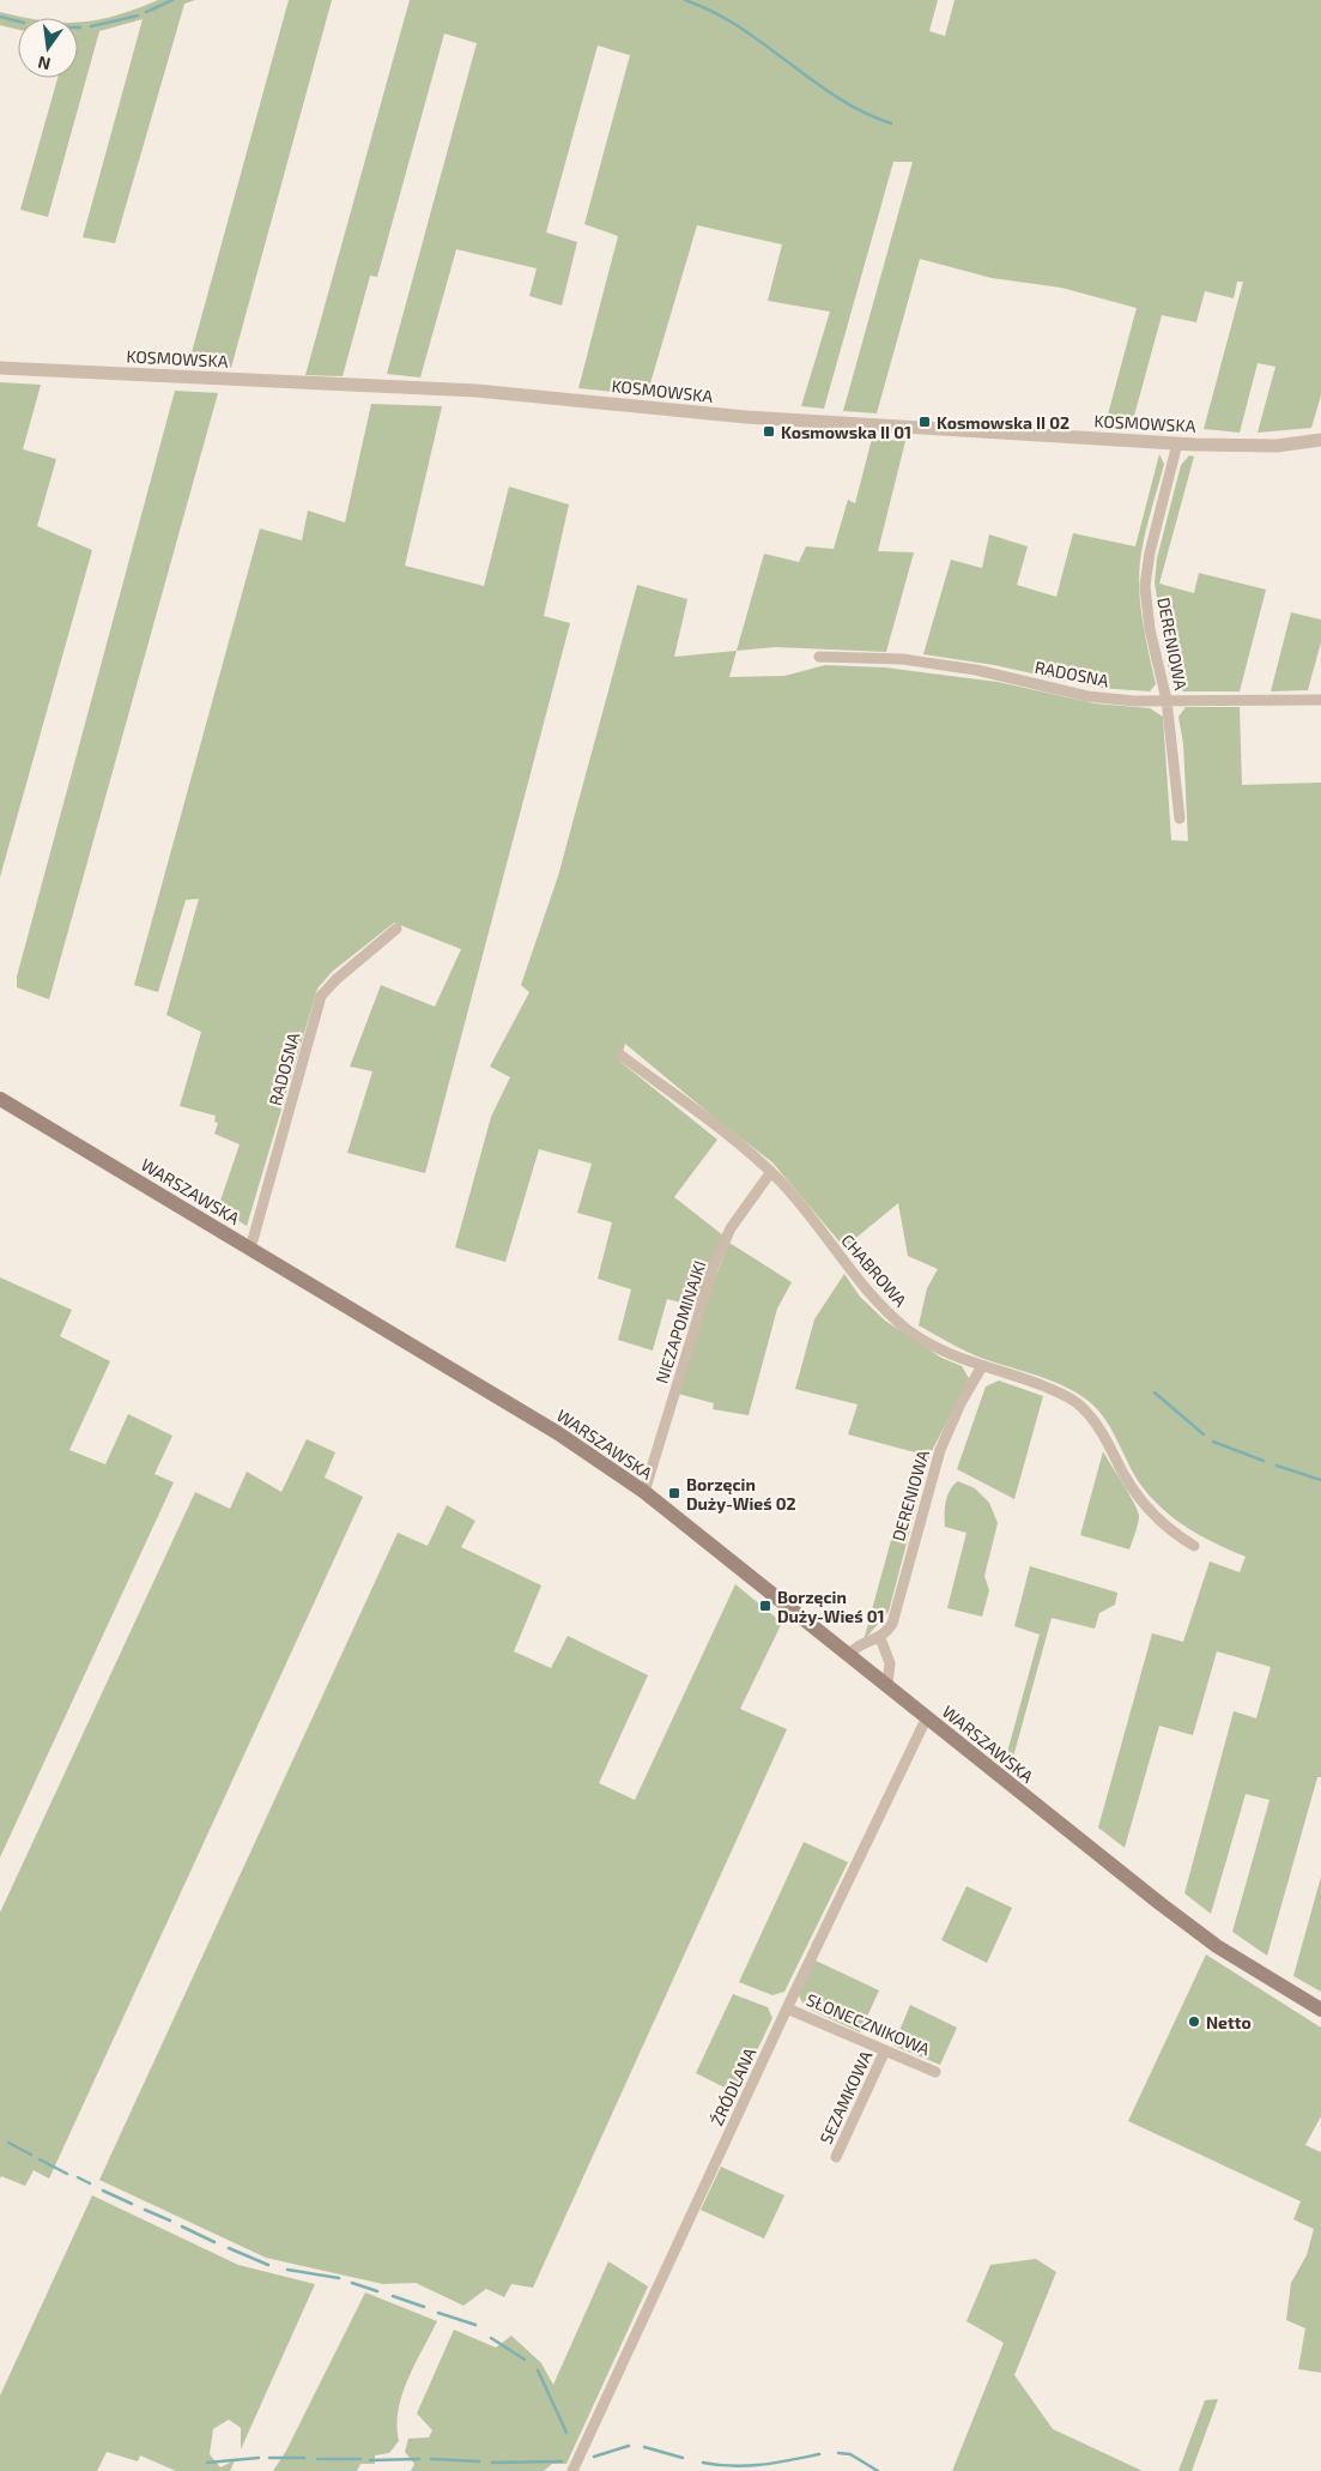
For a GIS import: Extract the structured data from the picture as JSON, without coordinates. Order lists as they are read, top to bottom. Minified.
{"streets":{"main road":["WARSZAWSKA"],"street":["KOSMOWSKA","DERENIOWA","RADOSNA","CHABROWA","NIEZAPOMINAJKI","SŁONECZNIKOWA","ŹRÓDLANA","SEZAMKOWA"]},"crossings":[["KOSMOWSKA","DERENIOWA"],["DERENIOWA","RADOSNA"],["DERENIOWA","CHABROWA"],["RADOSNA","WARSZAWSKA"],["WARSZAWSKA","NIEZAPOMINAJKI"],["WARSZAWSKA","ŹRÓDLANA"],["CHABROWA","NIEZAPOMINAJKI"],["SŁONECZNIKOWA","ŹRÓDLANA"],["SŁONECZNIKOWA","SEZAMKOWA"]],"places":{"transit":["Kosmowska II 02","Kosmowska II 01","Borzęcin Duży-Wieś 02","Borzęcin Duży-Wieś 01"],"other":["Netto"]},"north":"bottom"}
